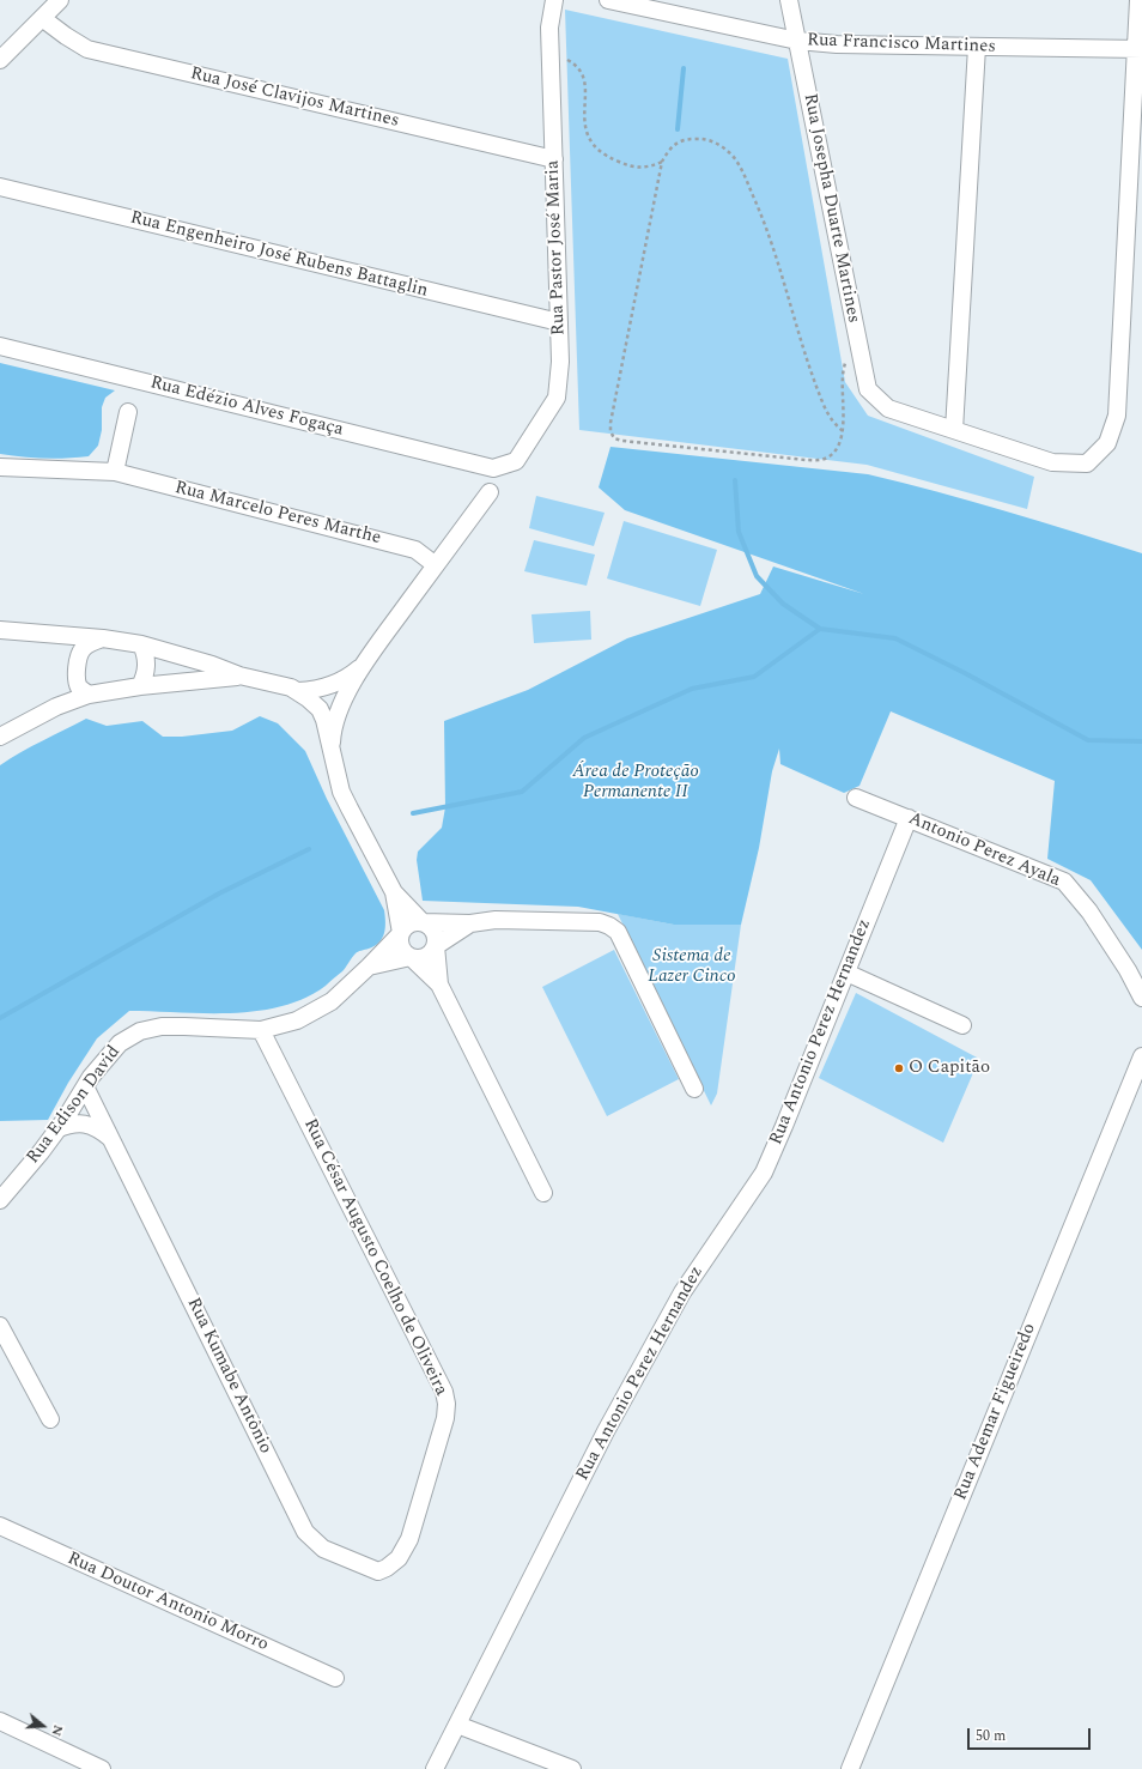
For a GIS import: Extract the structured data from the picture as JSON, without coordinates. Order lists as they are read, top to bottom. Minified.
{"streets":{"street":["Rua Francisco Martines","Rua José Clavijos Martines","Rua Josepha Duarte Martines","Rua Pastor José Maria","Rua Engenheiro José Rubens Battaglin","Rua Edézio Alves Fogaça","Rua Marcelo Peres Marthe","Antonio Perez Ayala","Rua Antonio Perez Hernandez","Rua Edison David","Rua César Augusto Coelho de Oliveira","Rua Kumabe Antônio","Rua Ademar Figueiredo","Rua Doutor Antonio Morro"]},"crossings":[["Rua Francisco Martines","Rua Josepha Duarte Martines"],["Rua José Clavijos Martines","Rua Pastor José Maria"],["Rua Pastor José Maria","Rua Engenheiro José Rubens Battaglin"],["Rua Pastor José Maria","Rua Edézio Alves Fogaça"],["Antonio Perez Ayala","Rua Antonio Perez Hernandez"],["Rua Edison David","Rua César Augusto Coelho de Oliveira"],["Rua Edison David","Rua Kumabe Antônio"],["Rua César Augusto Coelho de Oliveira","Rua Kumabe Antônio"]],"parks":["Área de Proteção Permanente II","Sistema de Lazer Cinco"],"places":["O Capitão"],"scale_bar":"50 m","north":"right"}
